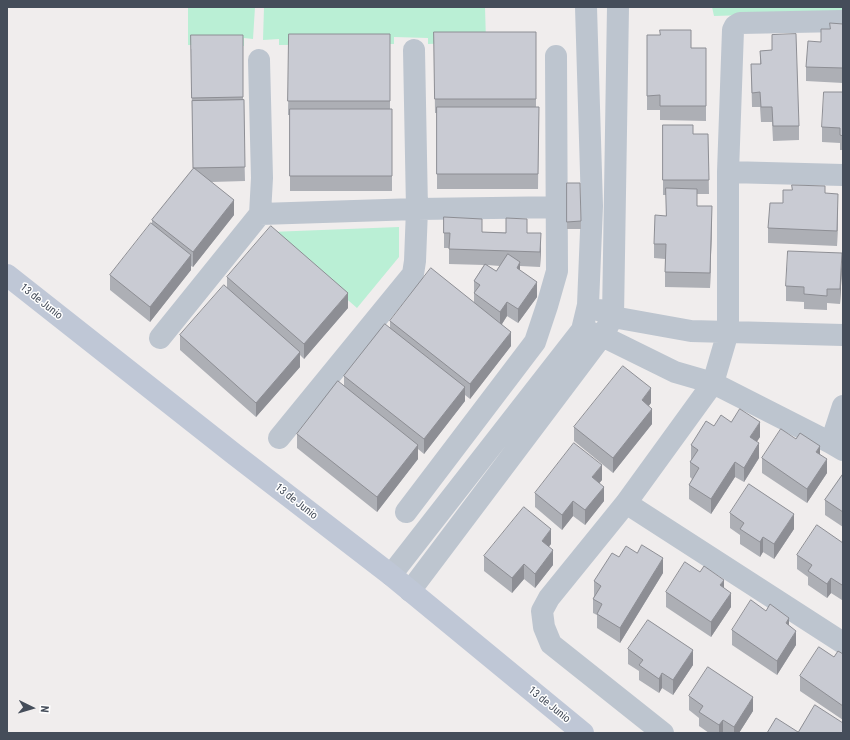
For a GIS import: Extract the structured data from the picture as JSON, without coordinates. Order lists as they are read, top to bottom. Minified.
{"streets":{"main road":["13 de Junio"]},"north":"right"}
